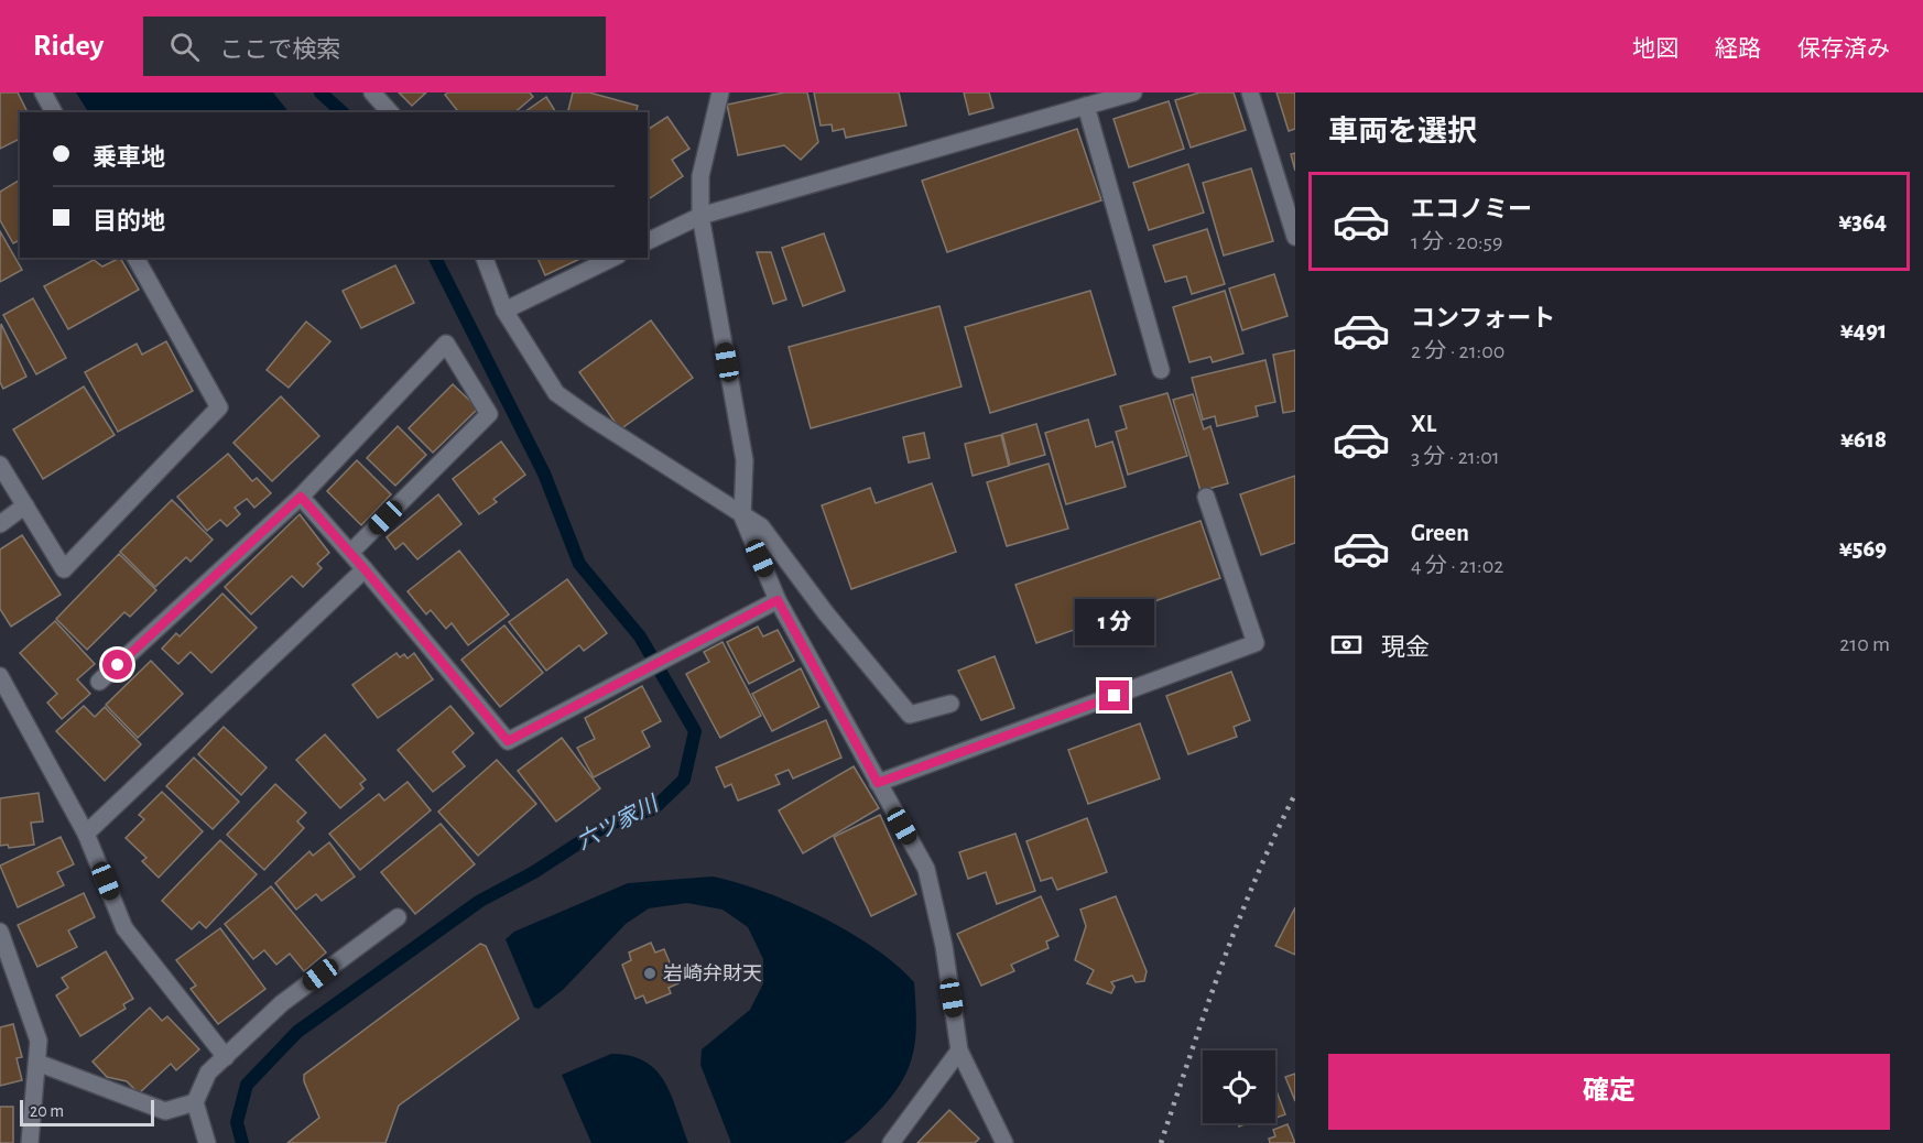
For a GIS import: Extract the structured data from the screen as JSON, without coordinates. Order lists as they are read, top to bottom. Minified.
{"water":["六ツ家川"],"places":["岩崎弁財天"],"scale_bar":"20 m","page":{"header":"Ridey","search":"ここで検索","nav":["地図","経路","保存済み"],"heading":"車両を選択","banner":["乗車地","目的地"],"list":[{"name":"エコノミー","note":"1 分 · 20:59","value":"¥364"},{"name":"コンフォート","note":"2 分 · 21:00","value":"¥491"},{"name":"XL","note":"3 分 · 21:01","value":"¥618"},{"name":"Green","note":"4 分 · 21:02","value":"¥569"}],"bubble":"1 分","pay":["現金","210 m"],"buttons":"確定","scale":"20 m"}}
